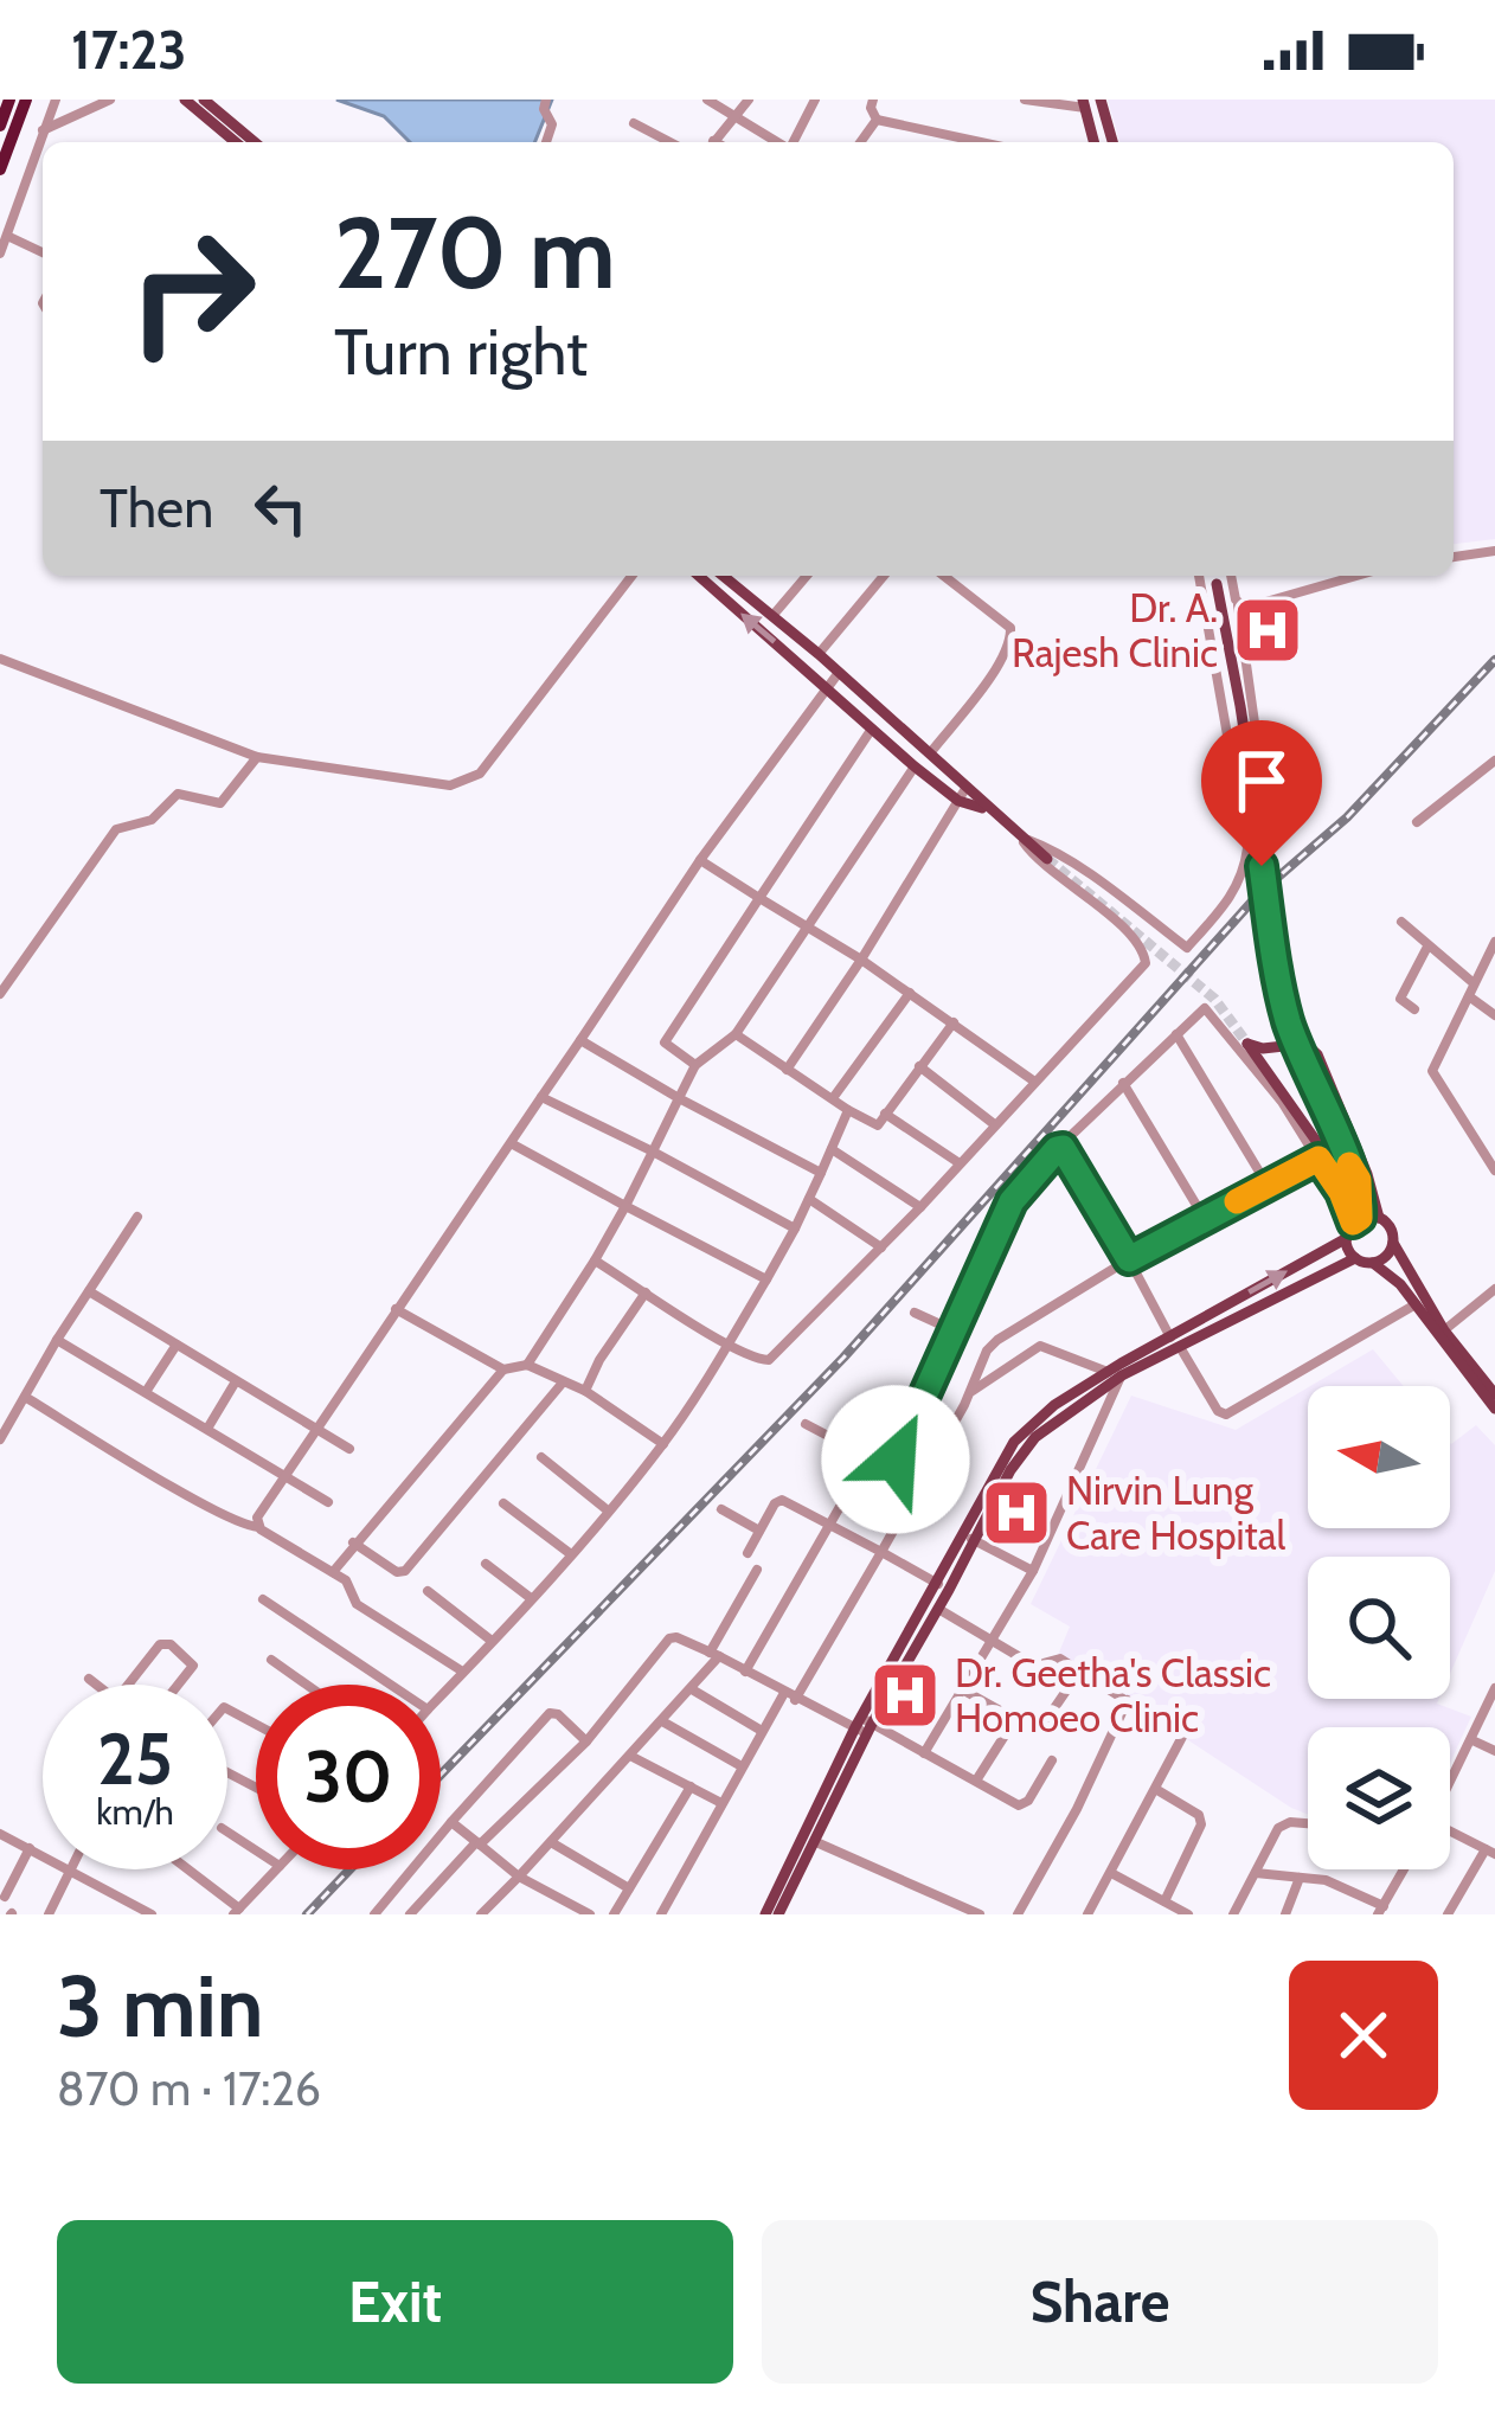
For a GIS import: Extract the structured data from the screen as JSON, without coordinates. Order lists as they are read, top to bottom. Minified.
{"places":{"hospital":["Dr. A. Rajesh Clinic","Nirvin Lung Care Hospital","Dr. Geetha's Classic Homoeo Clinic"]},"north":"left","page":{"status":"17:23","turn":["270 m","Turn right"],"then":"Then","speed":"25 km/h","limit":"30","heading":["3 min","870 m · 17:26"],"buttons":["Exit","Share"]}}
